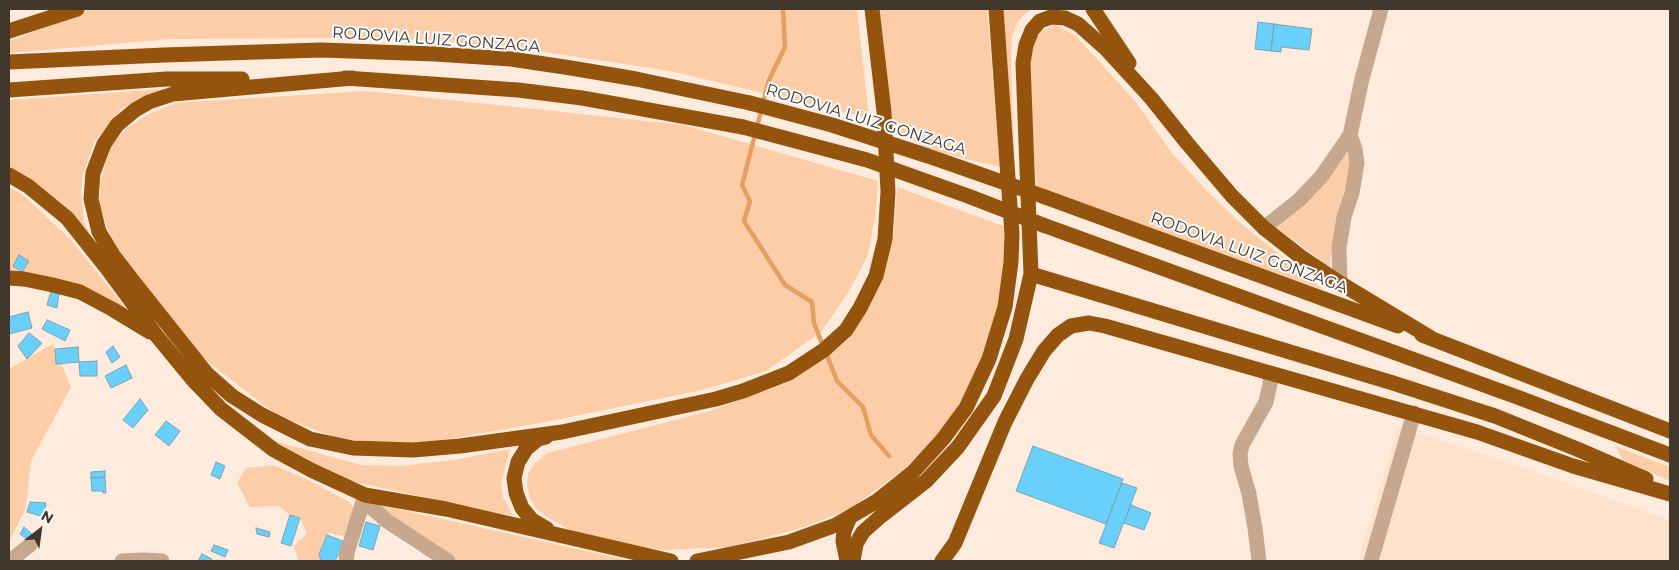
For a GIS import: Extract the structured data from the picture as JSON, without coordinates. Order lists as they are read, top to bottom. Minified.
{"streets":{"highway":["RODOVIA LUIZ GONZAGA"]},"north":"top right"}
